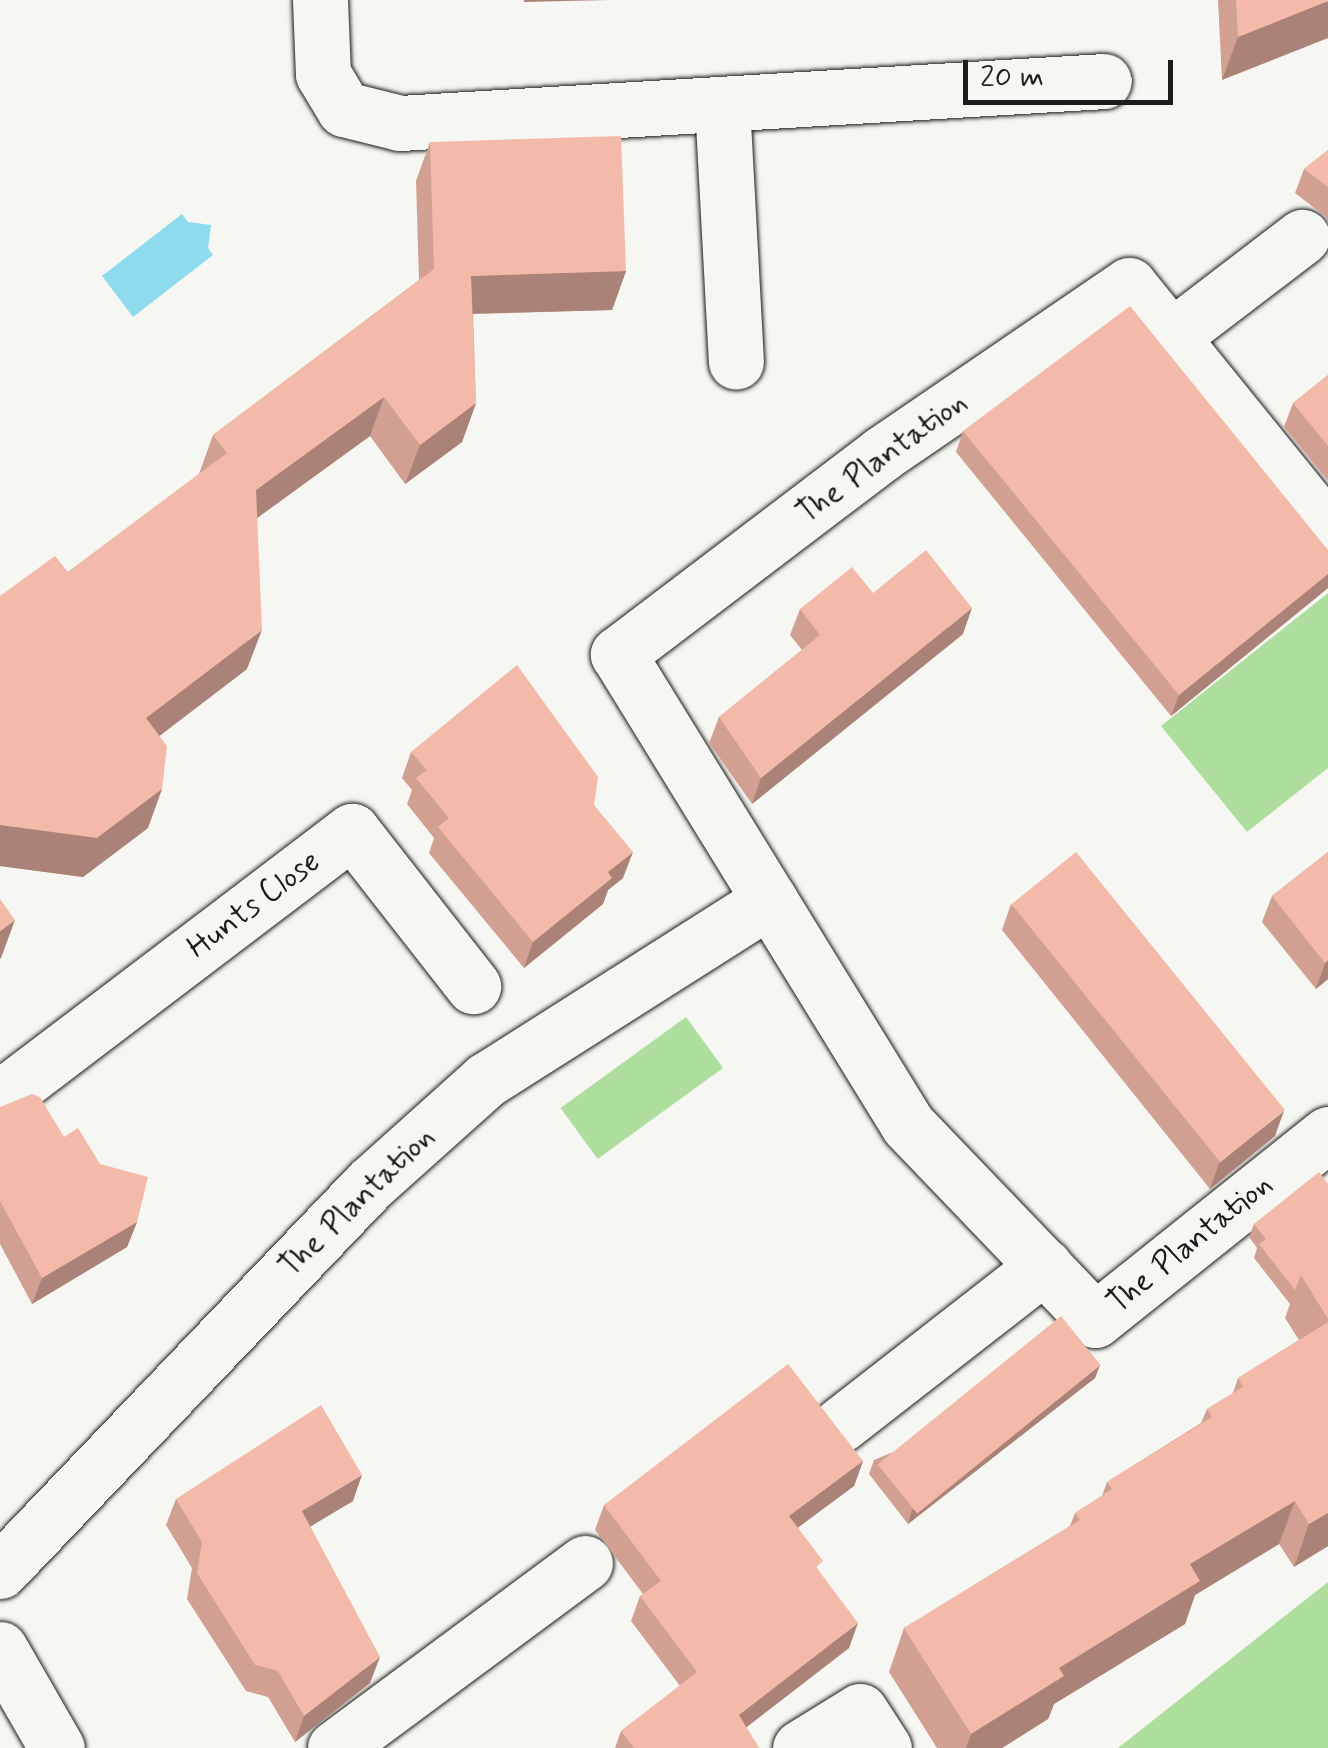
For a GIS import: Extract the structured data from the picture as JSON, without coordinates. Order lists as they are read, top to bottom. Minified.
{"streets":{"street":["The Plantation","Hunts Close"]},"scale_bar":"20 m"}
